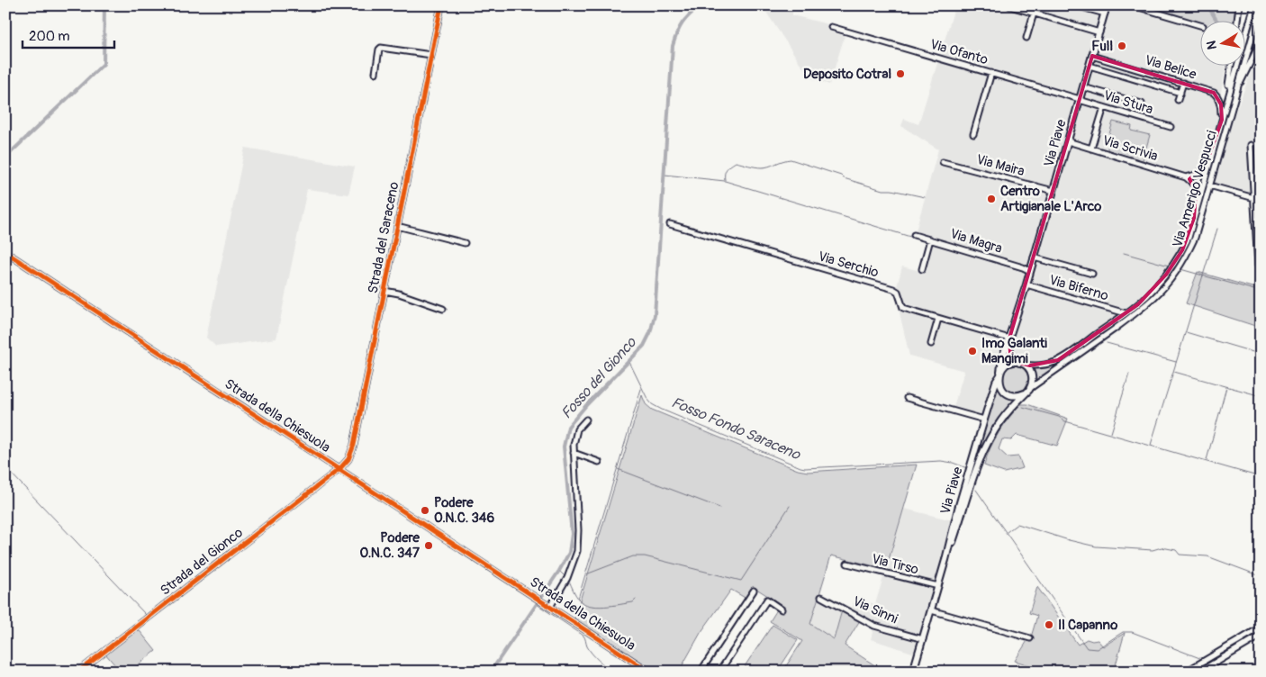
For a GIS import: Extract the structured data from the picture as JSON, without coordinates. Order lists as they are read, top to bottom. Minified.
{"streets":{"main road":["Via Piave"],"street":["Via Ofanto","Via Belice","Via Stura","Via Scrivia","Via Maira","Via Amerigo Vespucci","Strada del Saraceno","Via Magra","Via Serchio","Via Biferno","Strada della Chiesuola","Strada del Gionco","Via Tirso","Via Sinni"]},"crossings":[["Via Ofanto","Via Stura"],["Via Ofanto","Via Piave"],["Via Belice","Via Piave"],["Via Belice","Via Amerigo Vespucci"],["Via Stura","Via Piave"],["Via Piave","Via Scrivia"],["Via Piave","Via Maira"],["Via Piave","Via Amerigo Vespucci"],["Via Piave","Via Magra"],["Via Piave","Via Serchio"],["Via Piave","Via Biferno"],["Via Piave","Via Tirso"],["Via Piave","Via Sinni"],["Via Amerigo Vespucci","Via Biferno"],["Strada del Saraceno","Strada della Chiesuola"],["Strada del Saraceno","Strada del Gionco"],["Strada della Chiesuola","Strada del Gionco"]],"water":["Fosso del Gionco","Fosso Fondo Saraceno"],"places":["Full","Deposito Cotral","Centro Artigianale L'Arco","Imo Galanti Mangimi","Podere O.N.C. 346","Podere O.N.C. 347","Il Capanno"],"scale_bar":"200 m","north":"left"}
